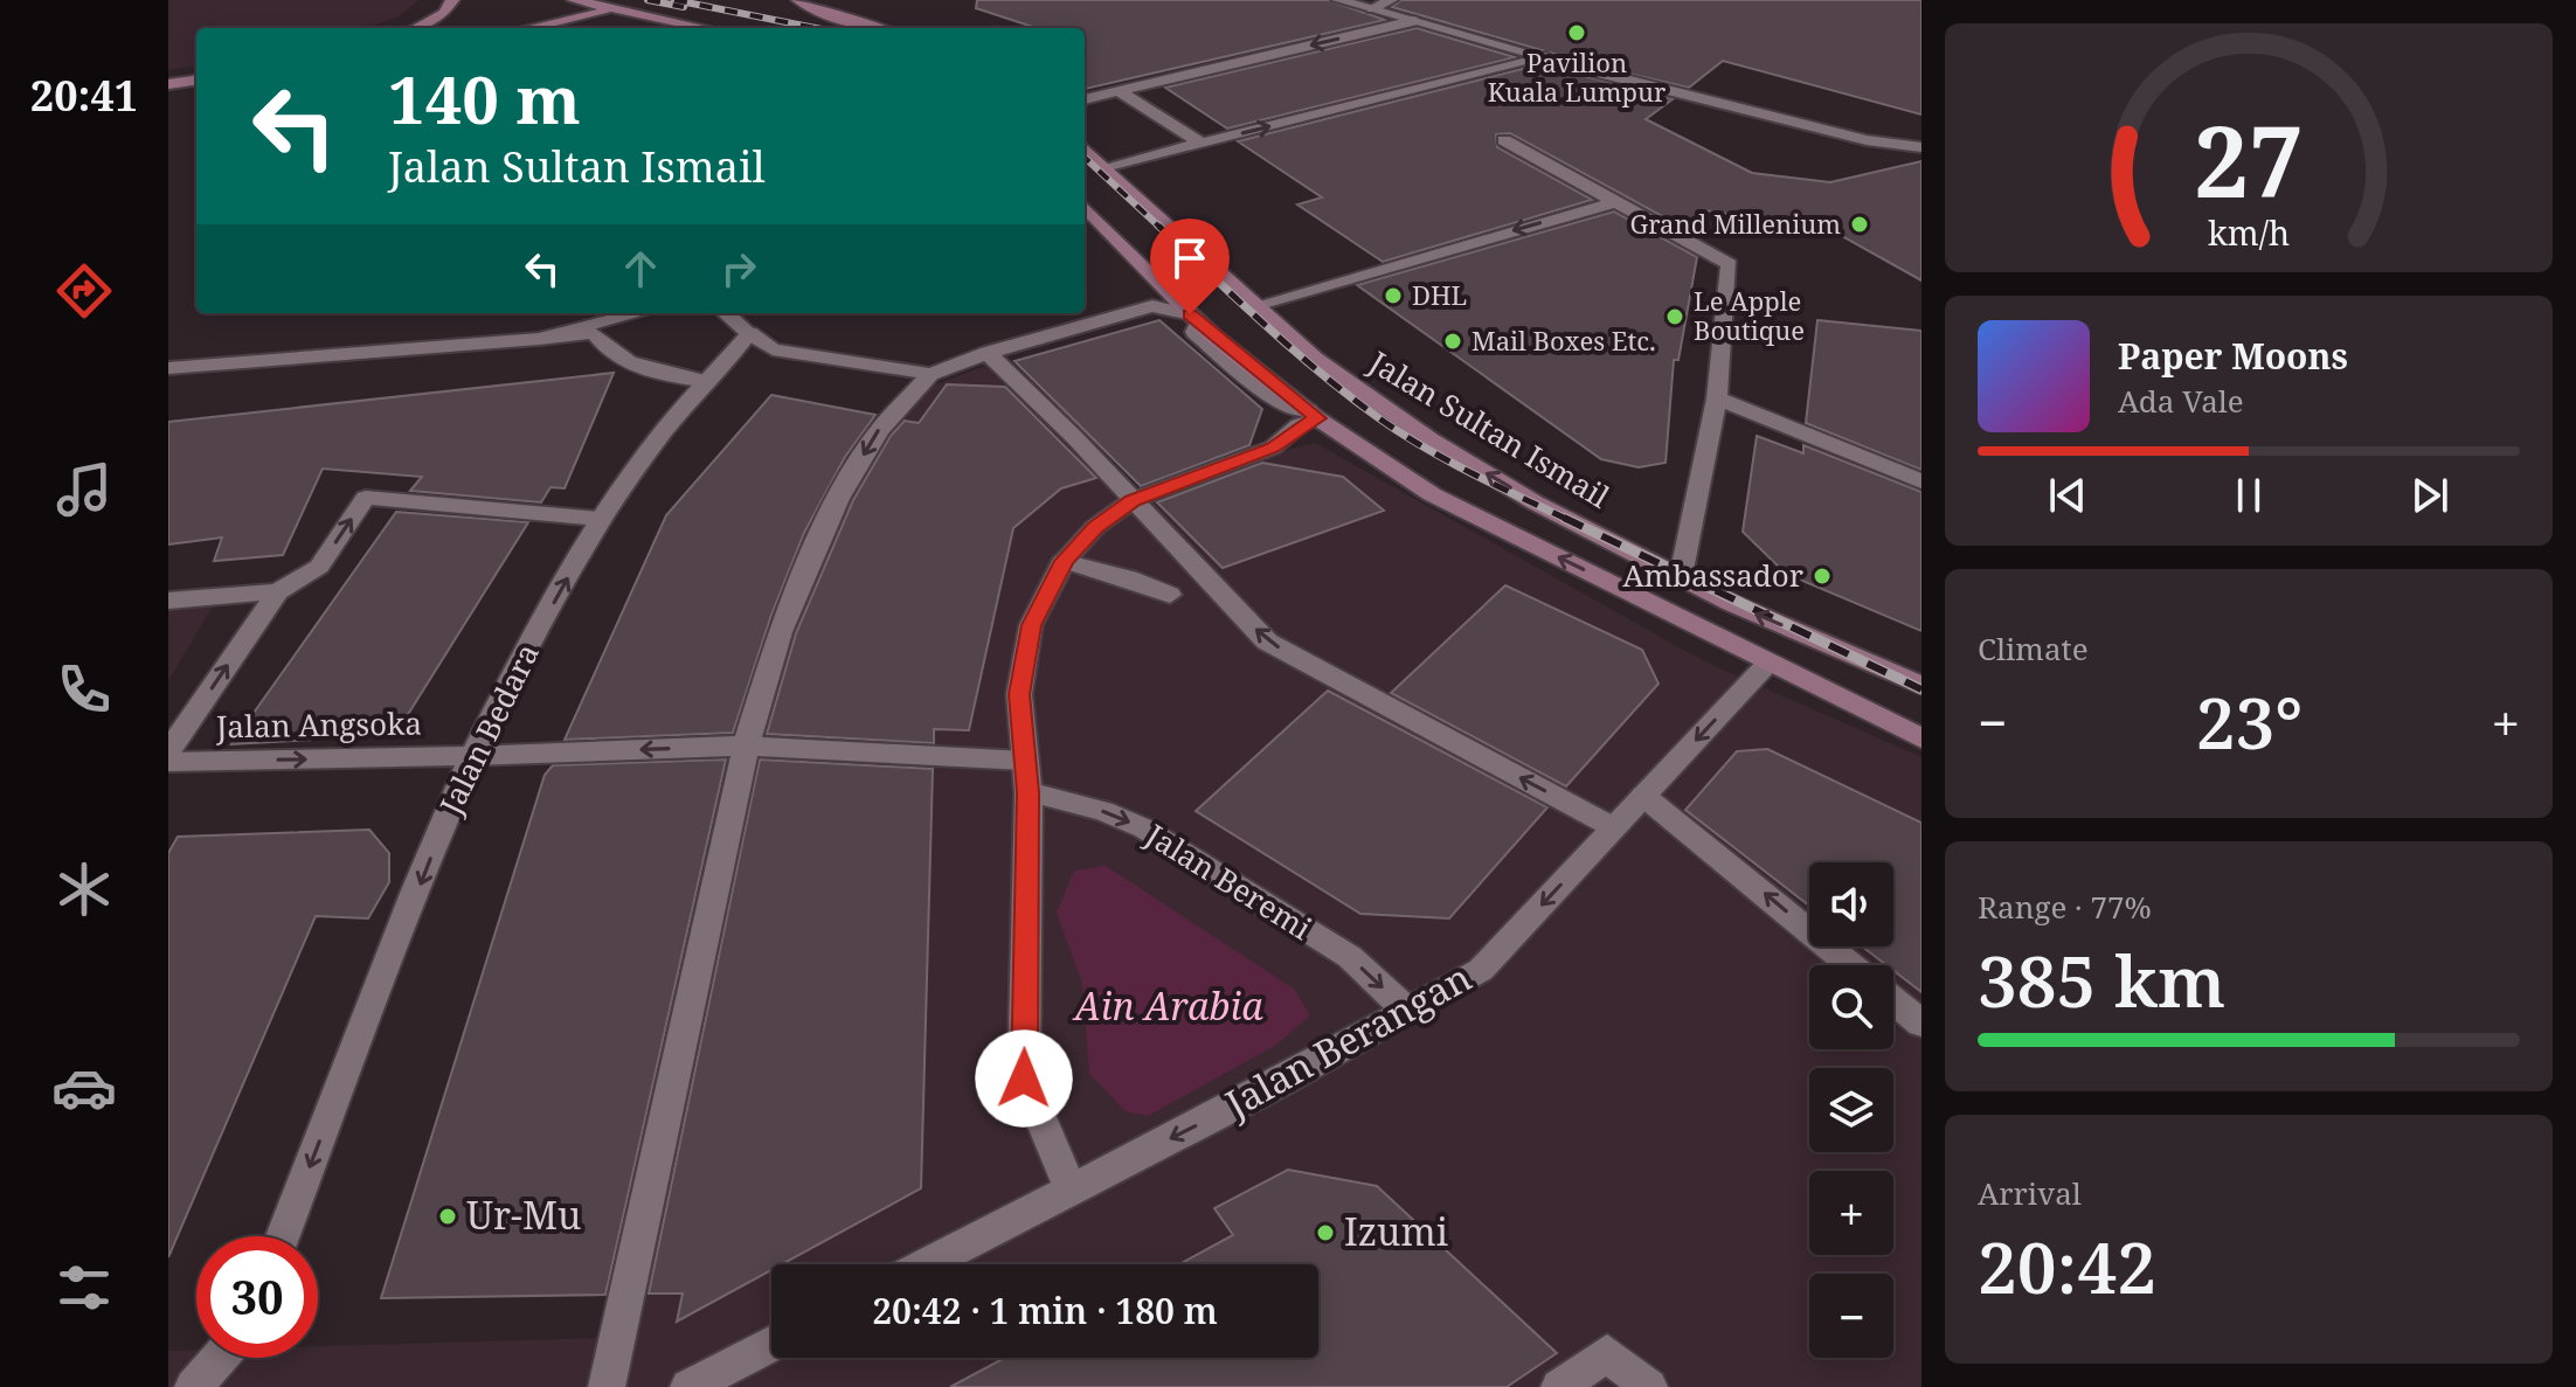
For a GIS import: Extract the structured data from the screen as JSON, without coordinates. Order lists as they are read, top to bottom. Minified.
{"streets":{"main road":["Jalan Sultan Ismail"],"street":["Jalan Angsoka","Jalan Bedara","Jalan Beremi","Jalan Berangan"]},"crossings":[["Jalan Angsoka","Jalan Bedara"],["Jalan Beremi","Jalan Berangan"]],"one_way":["Jalan Berangan"],"parks":["Ain Arabia"],"places":["Pavilion Kuala Lumpur","Grand Millenium","DHL","Le Apple Boutique","Mail Boxes Etc.","Ambassador","Ur-Mu","Izumi"],"page":{"tabs":"20:41","turn":["140 m","Jalan Sultan Ismail"],"song":["Paper Moons","Ada Vale"],"tile":["Climate",["Range · 77%","385 km"],["Arrival","20:42"]],"heat":["−","23°","+"],"map_buttons":["+","−"],"limit":"30","trip":"20:42 · 1 min · 180 m","gauge":["27","km/h"]}}
